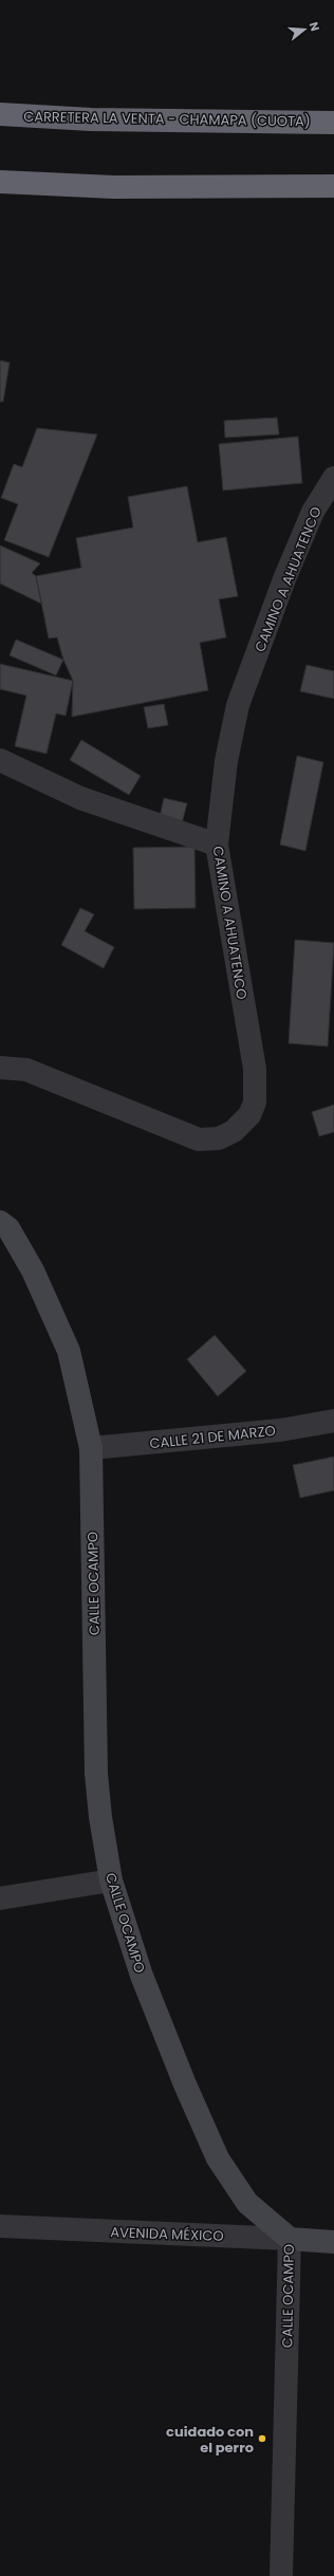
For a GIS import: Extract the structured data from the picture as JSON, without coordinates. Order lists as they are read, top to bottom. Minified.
{"streets":{"highway":["CARRETERA LA VENTA - CHAMAPA (CUOTA)"],"main road":["CALLE OCAMPO","AVENIDA MÉXICO"],"street":["CAMINO A AHUATENCO","CALLE 21 DE MARZO"]},"crossings":[["CALLE 21 DE MARZO","CALLE OCAMPO"],["CALLE OCAMPO","AVENIDA MÉXICO"]],"places":["cuidado con el perro"],"north":"right"}
